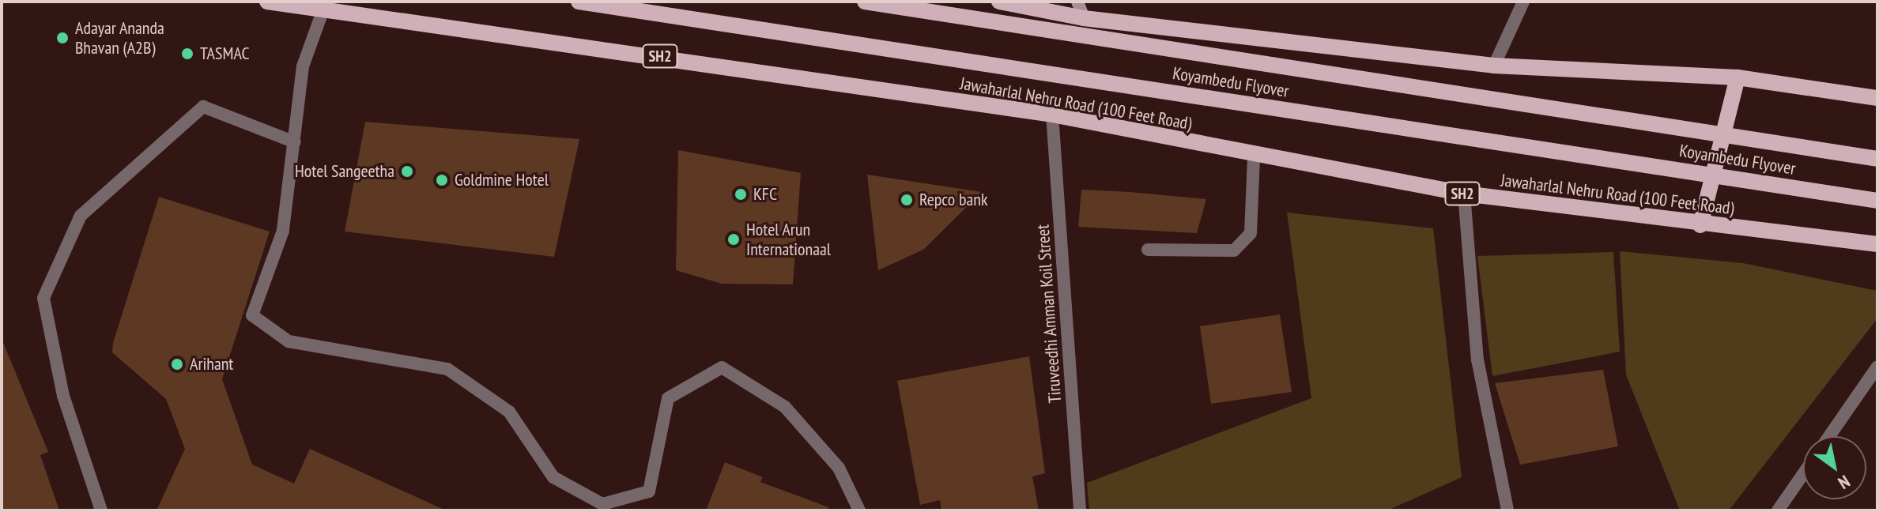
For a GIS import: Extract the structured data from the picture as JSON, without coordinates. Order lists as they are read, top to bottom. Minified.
{"streets":{"main road":["SH2","Koyambedu Flyover","Jawaharlal Nehru Road (100 Feet Road)"],"street":["Tiruveedhi Amman Koil Street"]},"crossings":[["Jawaharlal Nehru Road (100 Feet Road)","Tiruveedhi Amman Koil Street"]],"places":["Adayar Ananda Bhavan (A2B)","TASMAC","Hotel Sangeetha","Goldmine Hotel","KFC","Repco bank","Hotel Arun Internationaal","Arihant"],"north":"bottom right"}
